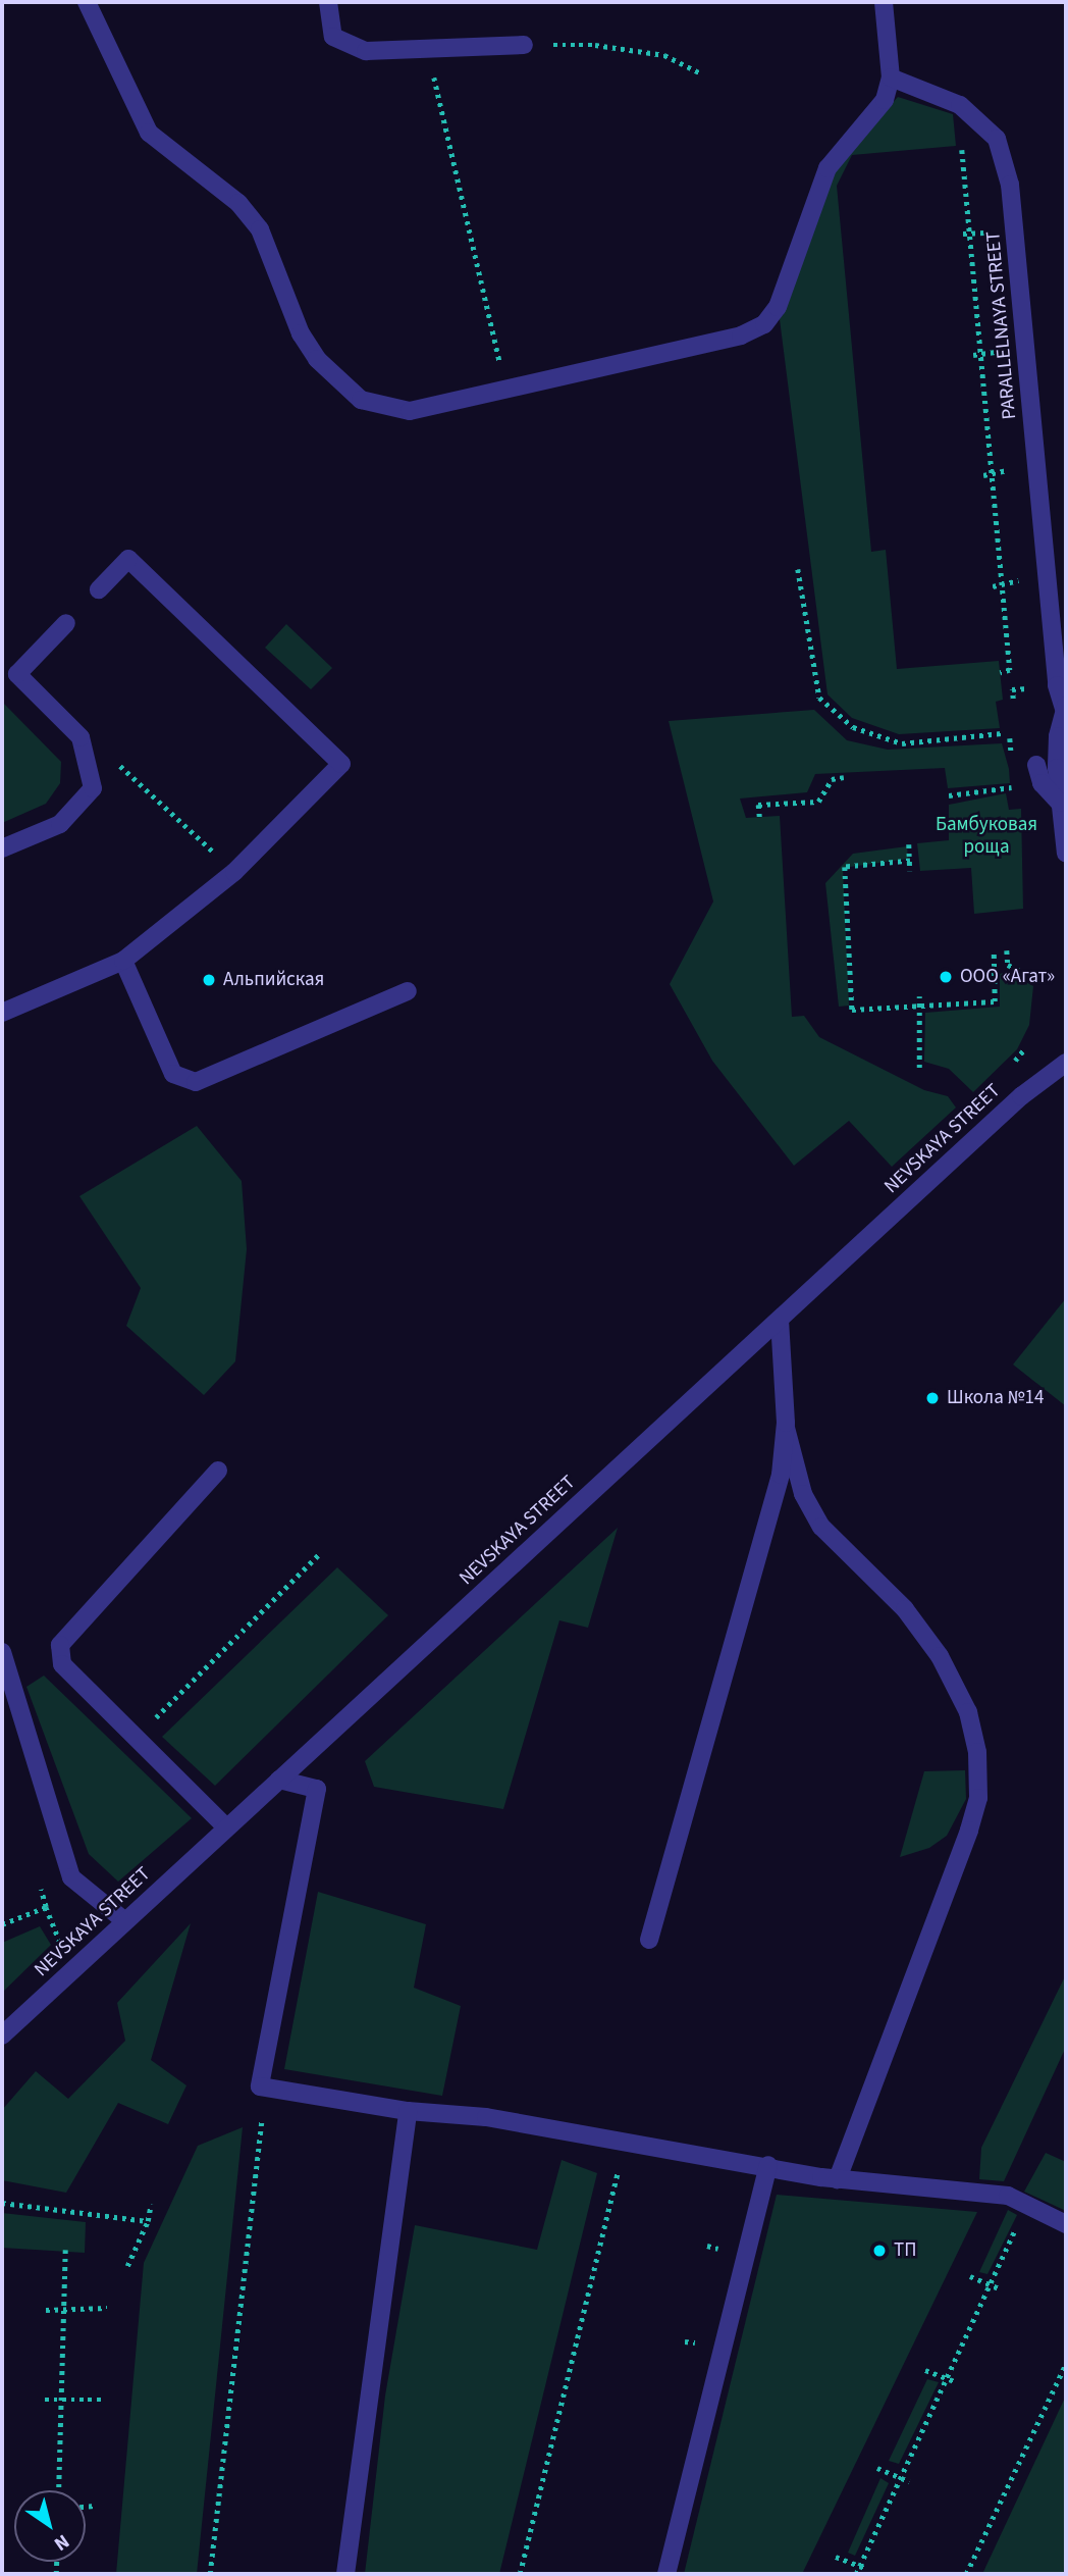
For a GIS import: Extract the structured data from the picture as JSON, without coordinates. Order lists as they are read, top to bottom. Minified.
{"streets":{"street":["PARALLELNAYA STREET","NEVSKAYA STREET"]},"parks":["Бамбуковая роща"],"places":["ООО «Агат»","Альпийская","Школа №14","ТП"],"north":"bottom right"}
